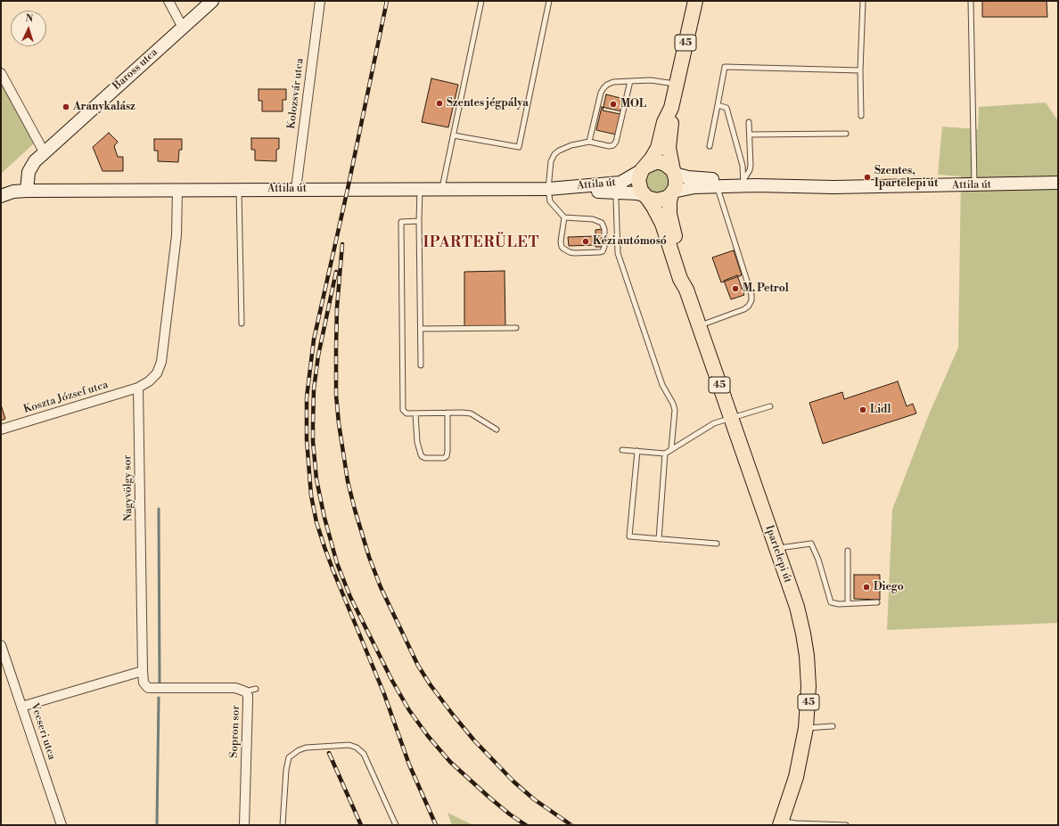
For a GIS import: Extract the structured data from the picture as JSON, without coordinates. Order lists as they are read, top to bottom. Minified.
{"streets":{"main road":["45","Baross utca","Attila út","Ipartelepi út"],"street":["Kolozsvár utca","Koszta József utca","Nagyvölgy sor","Vecseri utca","Sopron sor"]},"crossings":[["45","Attila út"],["45","Ipartelepi út"],["Baross utca","Attila út"],["Kolozsvár utca","Attila út"],["Koszta József utca","Nagyvölgy sor"],["Nagyvölgy sor","Sopron sor"]],"districts":["IPARTERÜLET"],"places":["Szentes jégpálya","MOL","Aranykalász","Szentes, Ipartelepi út","Kézi autómosó","M. Petrol","Lidl","Diego"],"north":"top"}
